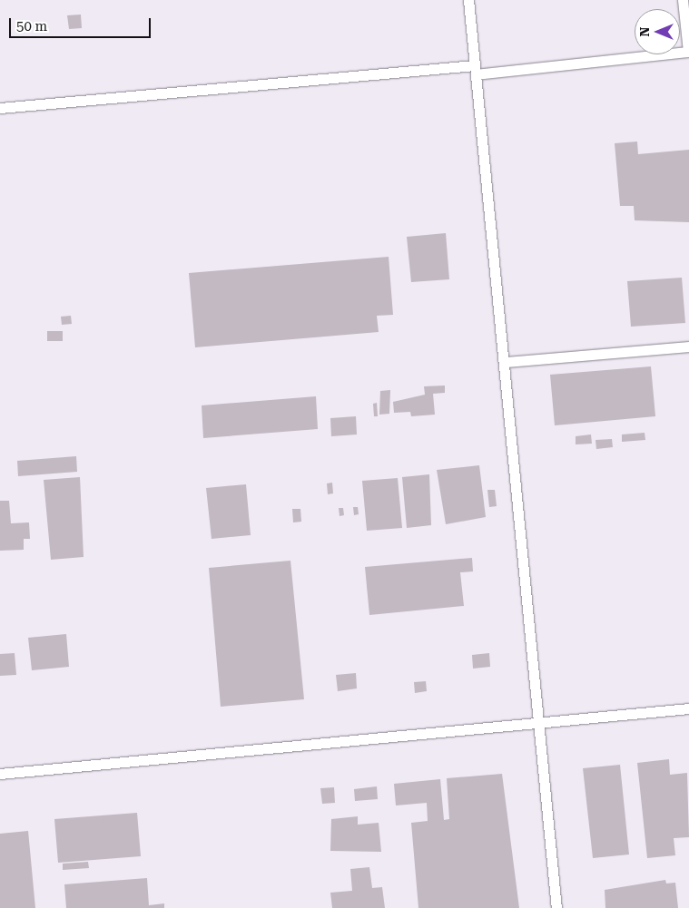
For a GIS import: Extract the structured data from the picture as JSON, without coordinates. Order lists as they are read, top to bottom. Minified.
{"scale_bar":"50 m","north":"left"}
